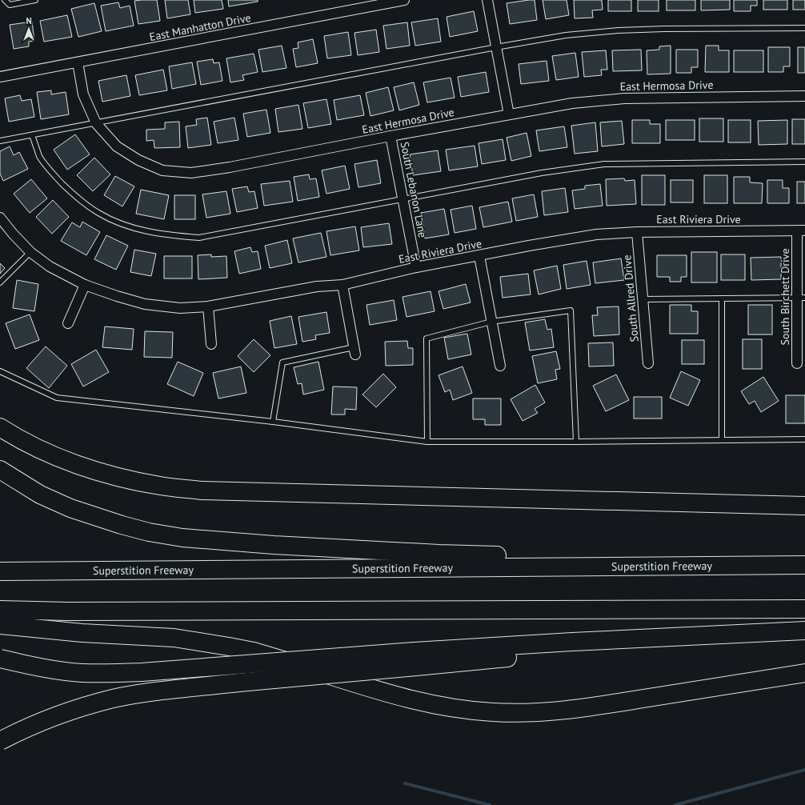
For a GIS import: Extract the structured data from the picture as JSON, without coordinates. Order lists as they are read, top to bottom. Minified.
{"streets":{"highway":["Superstition Freeway"],"street":["East Manhatton Drive","East Hermosa Drive","South Lebanon Lane","East Riviera Drive","South Birchett Drive","South Allred Drive"]},"crossings":[["East Manhatton Drive","East Hermosa Drive"],["East Hermosa Drive","South Lebanon Lane"],["South Lebanon Lane","East Riviera Drive"],["East Riviera Drive","South Birchett Drive"],["East Riviera Drive","South Allred Drive"]],"north":"top"}
